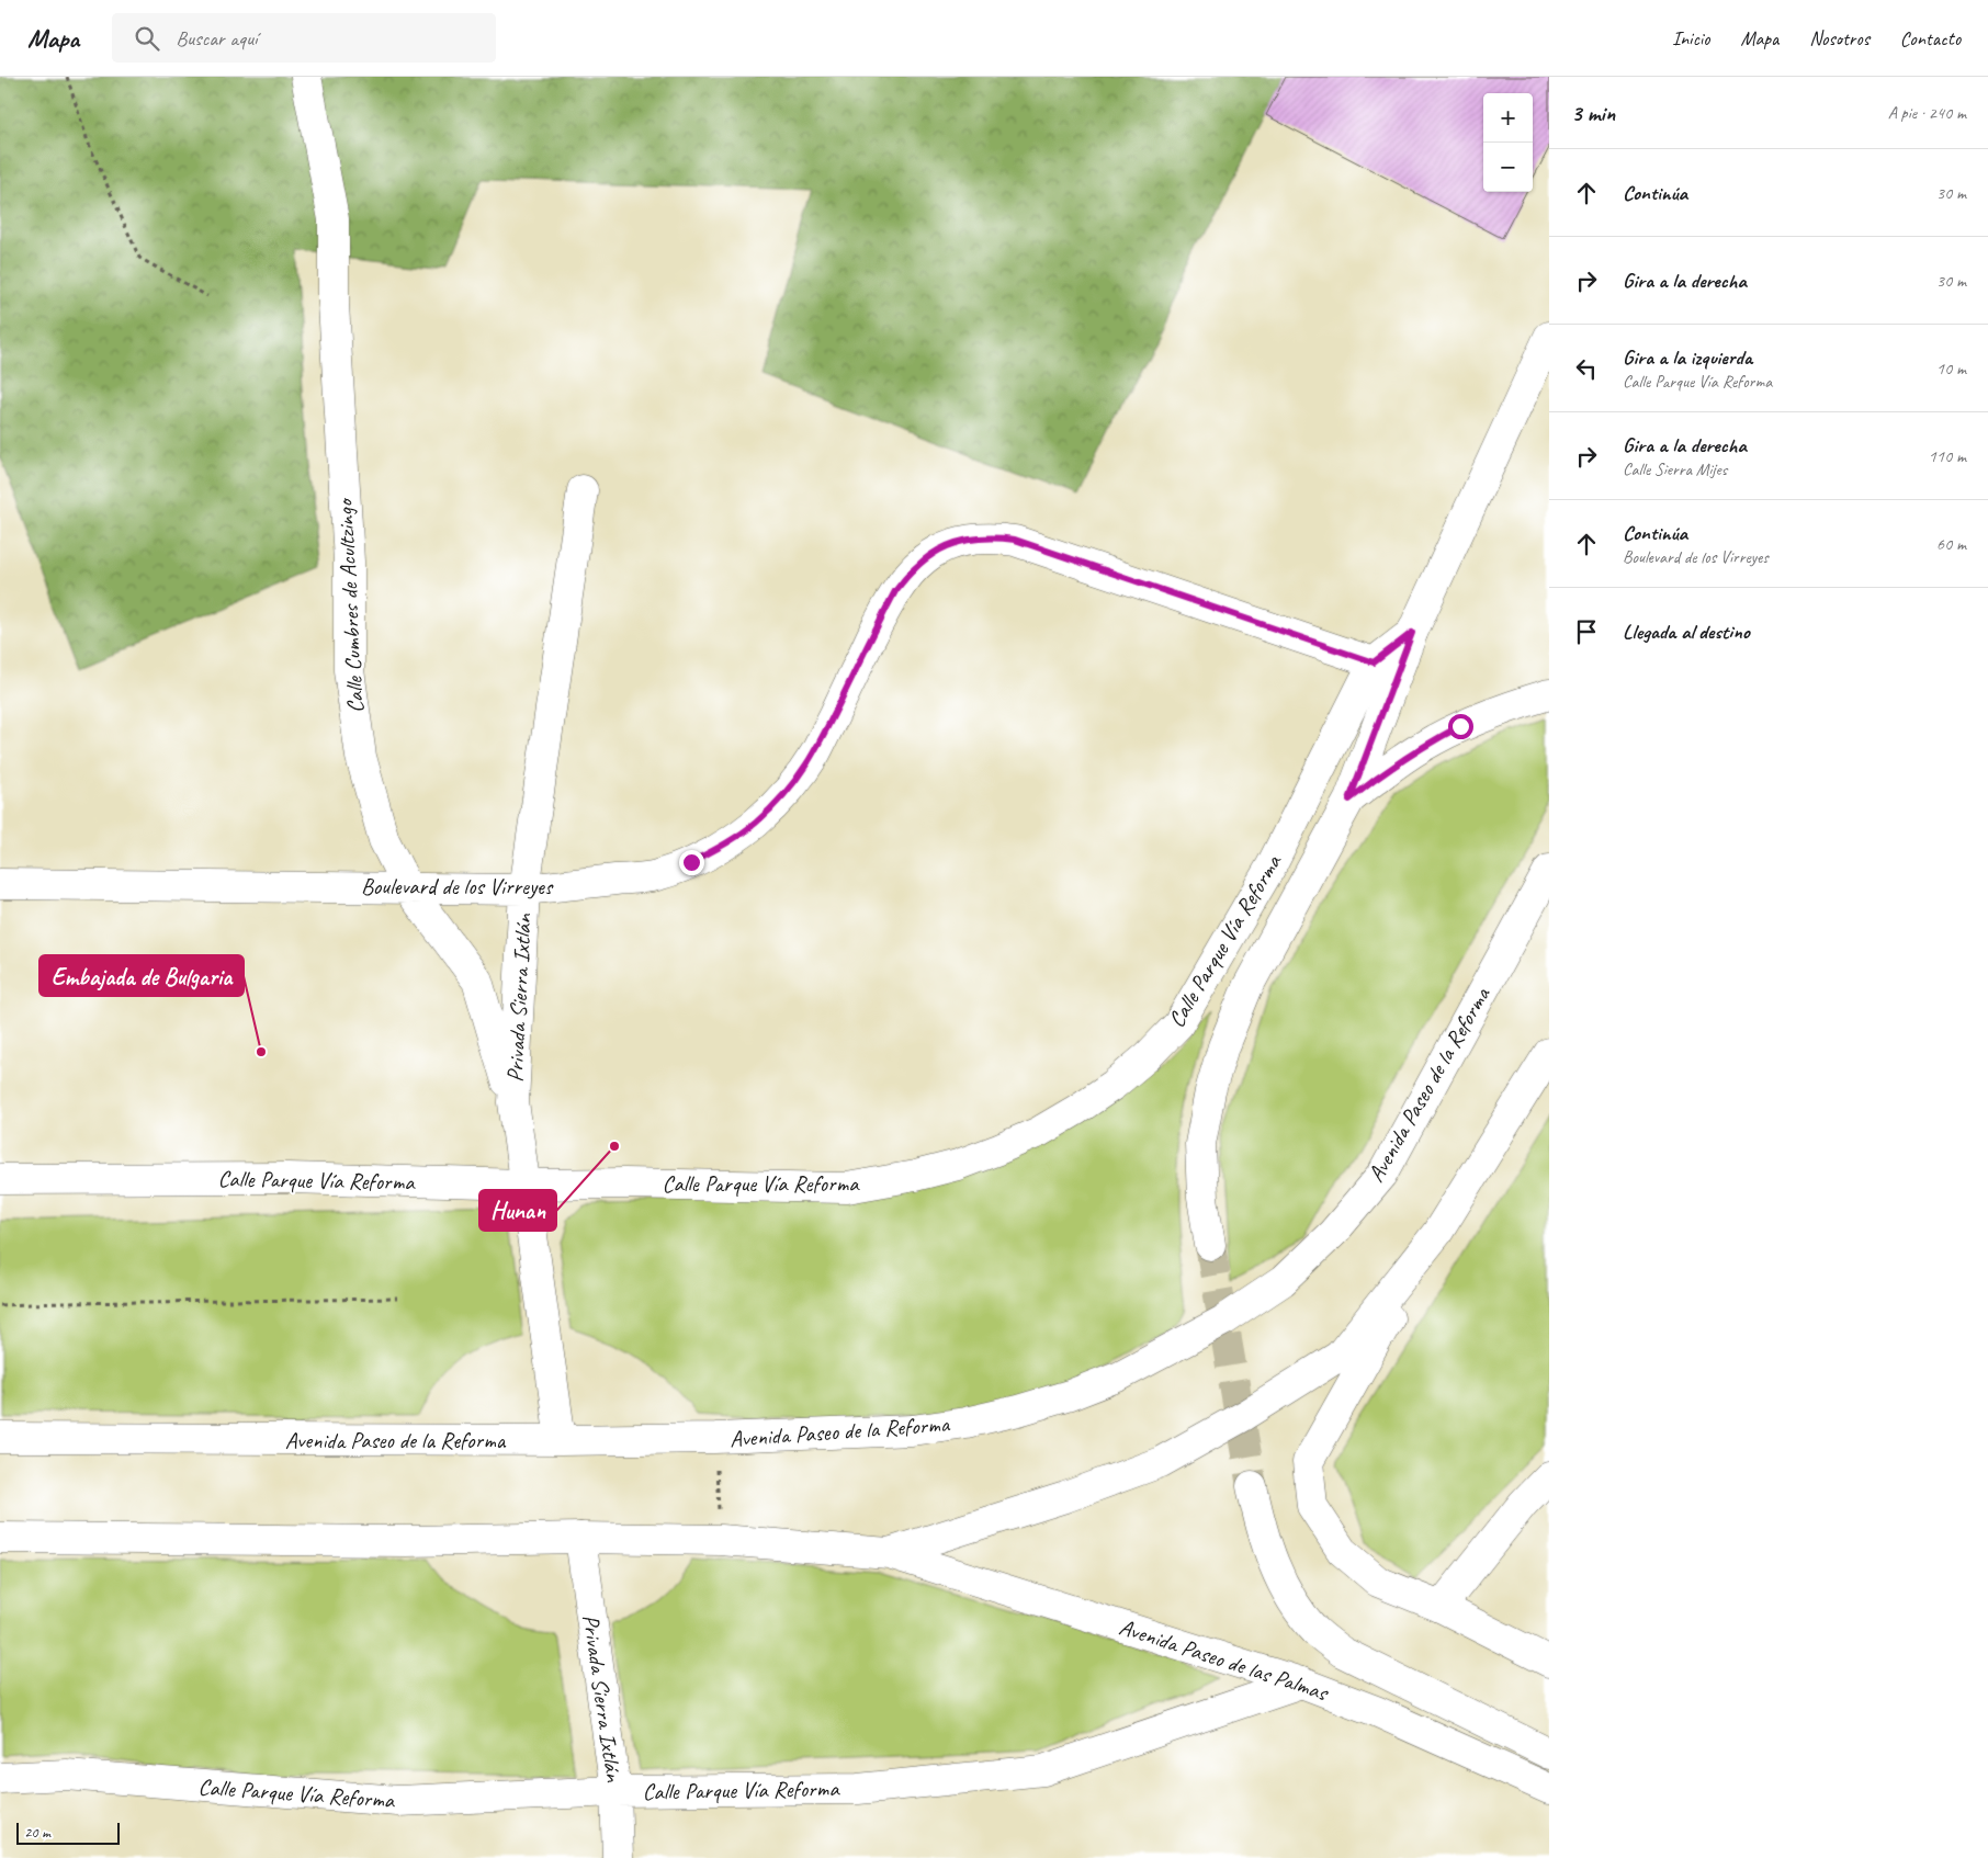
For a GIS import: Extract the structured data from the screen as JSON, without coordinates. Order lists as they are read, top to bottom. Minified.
{"streets":{"street":["Calle Cumbres de Acultzingo","Boulevard de los Virreyes","Calle Parque Vía Reforma","Privada Sierra Ixtlán","Avenida Paseo de la Reforma","Avenida Paseo de las Palmas"]},"crossings":[["Calle Cumbres de Acultzingo","Boulevard de los Virreyes"],["Calle Cumbres de Acultzingo","Privada Sierra Ixtlán"],["Boulevard de los Virreyes","Calle Parque Vía Reforma"],["Boulevard de los Virreyes","Privada Sierra Ixtlán"],["Calle Parque Vía Reforma","Privada Sierra Ixtlán"],["Calle Parque Vía Reforma","Avenida Paseo de las Palmas"],["Privada Sierra Ixtlán","Avenida Paseo de la Reforma"]],"places":["Embajada de Bulgaria","Hunan"],"scale_bar":"20 m","page":{"header":"Mapa","search":"Buscar aquí","nav":["Inicio","Mapa","Nosotros","Contacto"],"heading":["3 min","A pie · 240 m"],"map_buttons":["+","−"],"list":[["Continúa","30 m"],["Gira a la derecha","30 m"],["Gira a la izquierda","Calle Parque Vía Reforma","10 m"],["Gira a la derecha","Calle Sierra Mijes","110 m"],["Continúa","Boulevard de los Virreyes","60 m"],"Llegada al destino"],"scale":"20 m"}}
